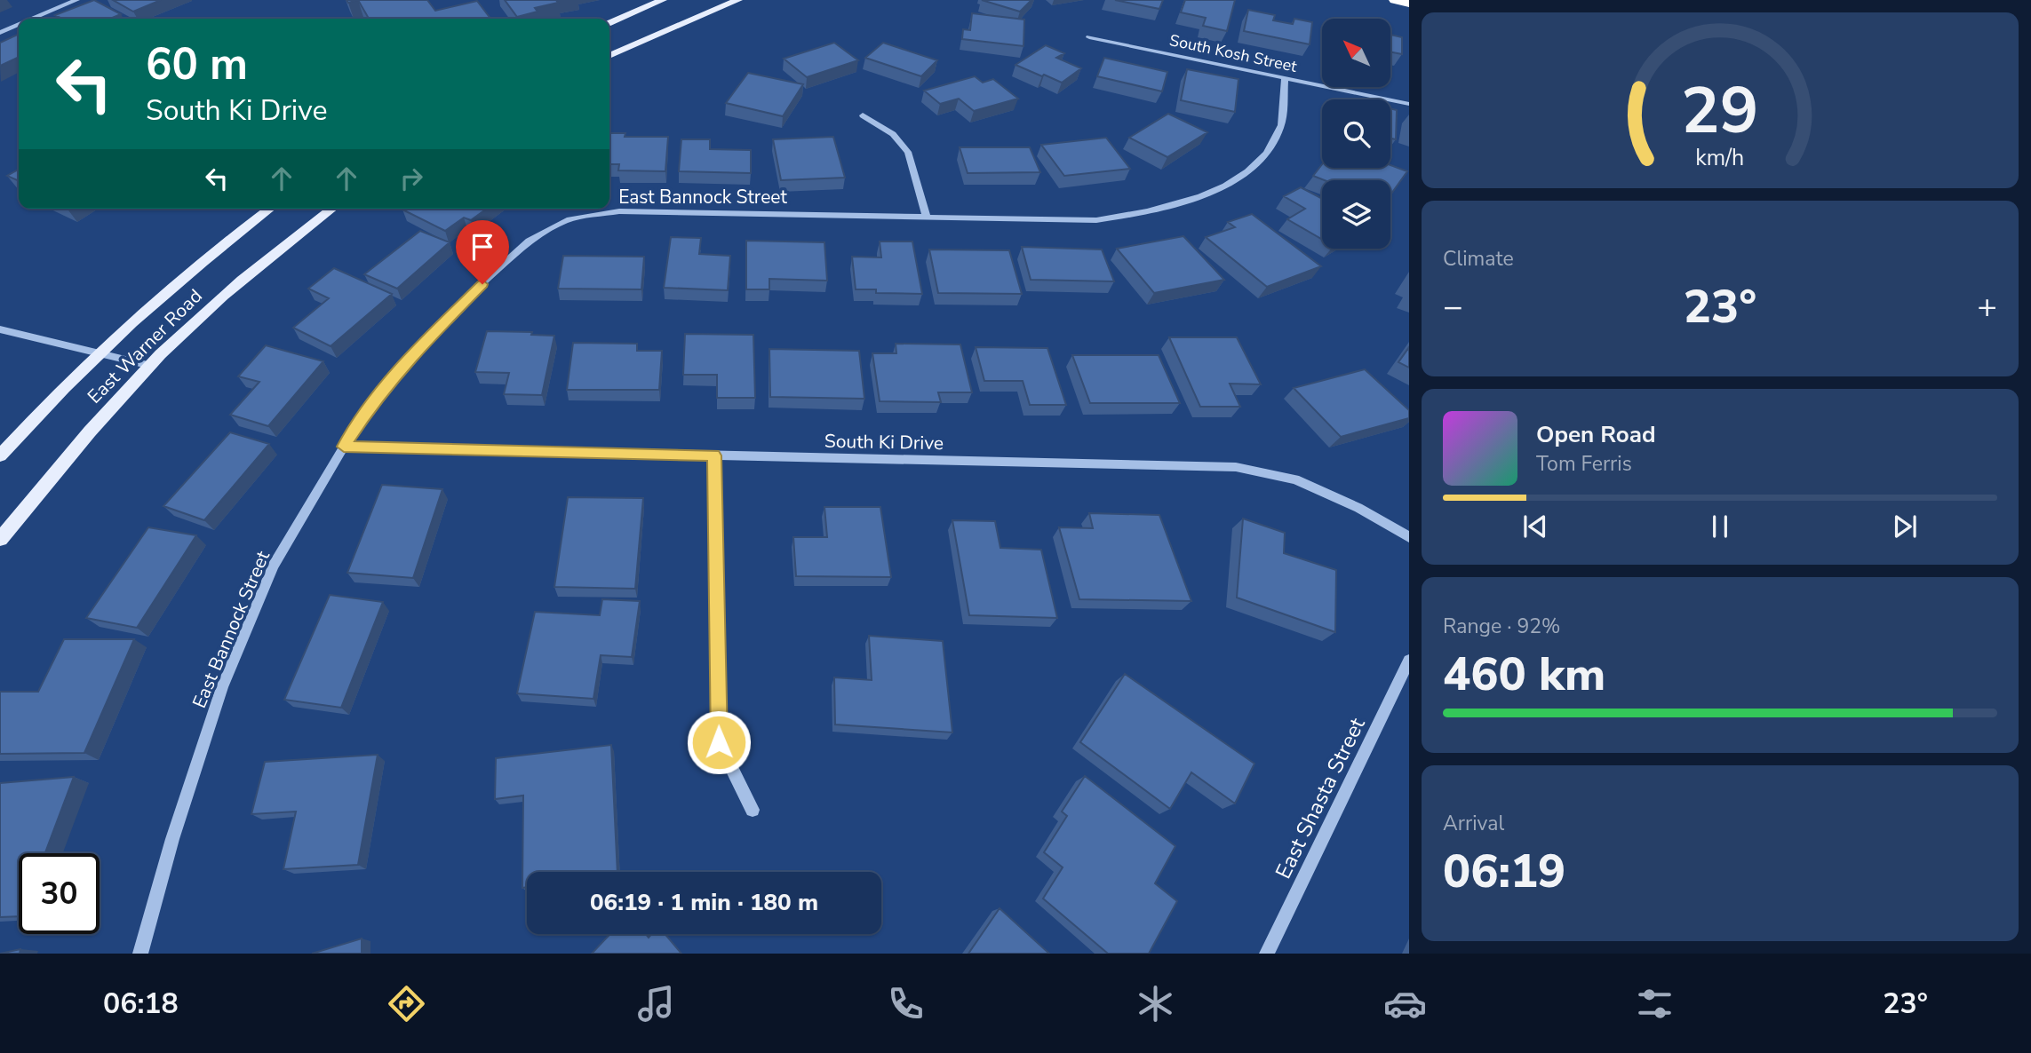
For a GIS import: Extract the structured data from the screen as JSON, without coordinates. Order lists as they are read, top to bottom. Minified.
{"streets":{"main road":["East Warner Road"],"street":["South Kosh Street","East Bannock Street","South Ki Drive","East Shasta Street"]},"crossings":[["South Kosh Street","East Bannock Street"],["East Bannock Street","South Ki Drive"]],"north":"top left","page":{"turn":["60 m","South Ki Drive"],"tile":["Climate",["Range · 92%","460 km"],["Arrival","06:19"]],"heat":["−","23°","+"],"song":["Open Road","Tom Ferris"],"limit":"30","trip":"06:19 · 1 min · 180 m","tabs":["06:18","23°"],"gauge":["29","km/h"]}}
